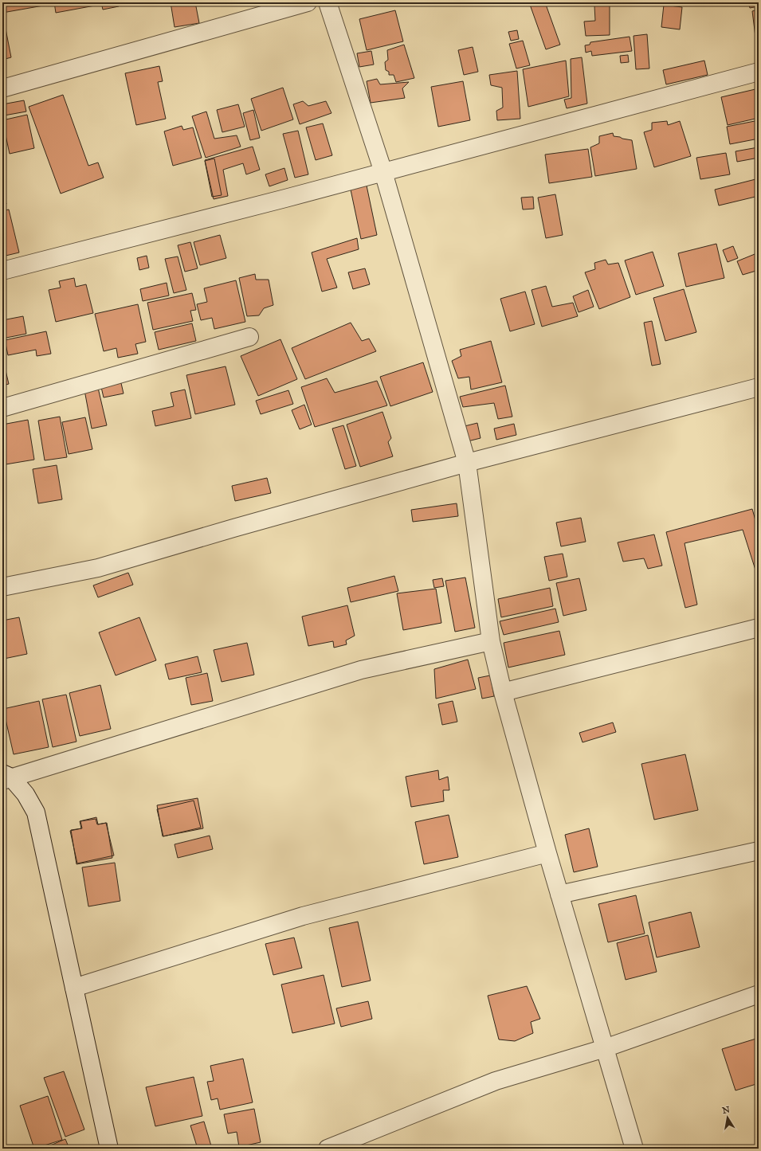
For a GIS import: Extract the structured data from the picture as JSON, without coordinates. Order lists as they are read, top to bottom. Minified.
{"north":"top"}
